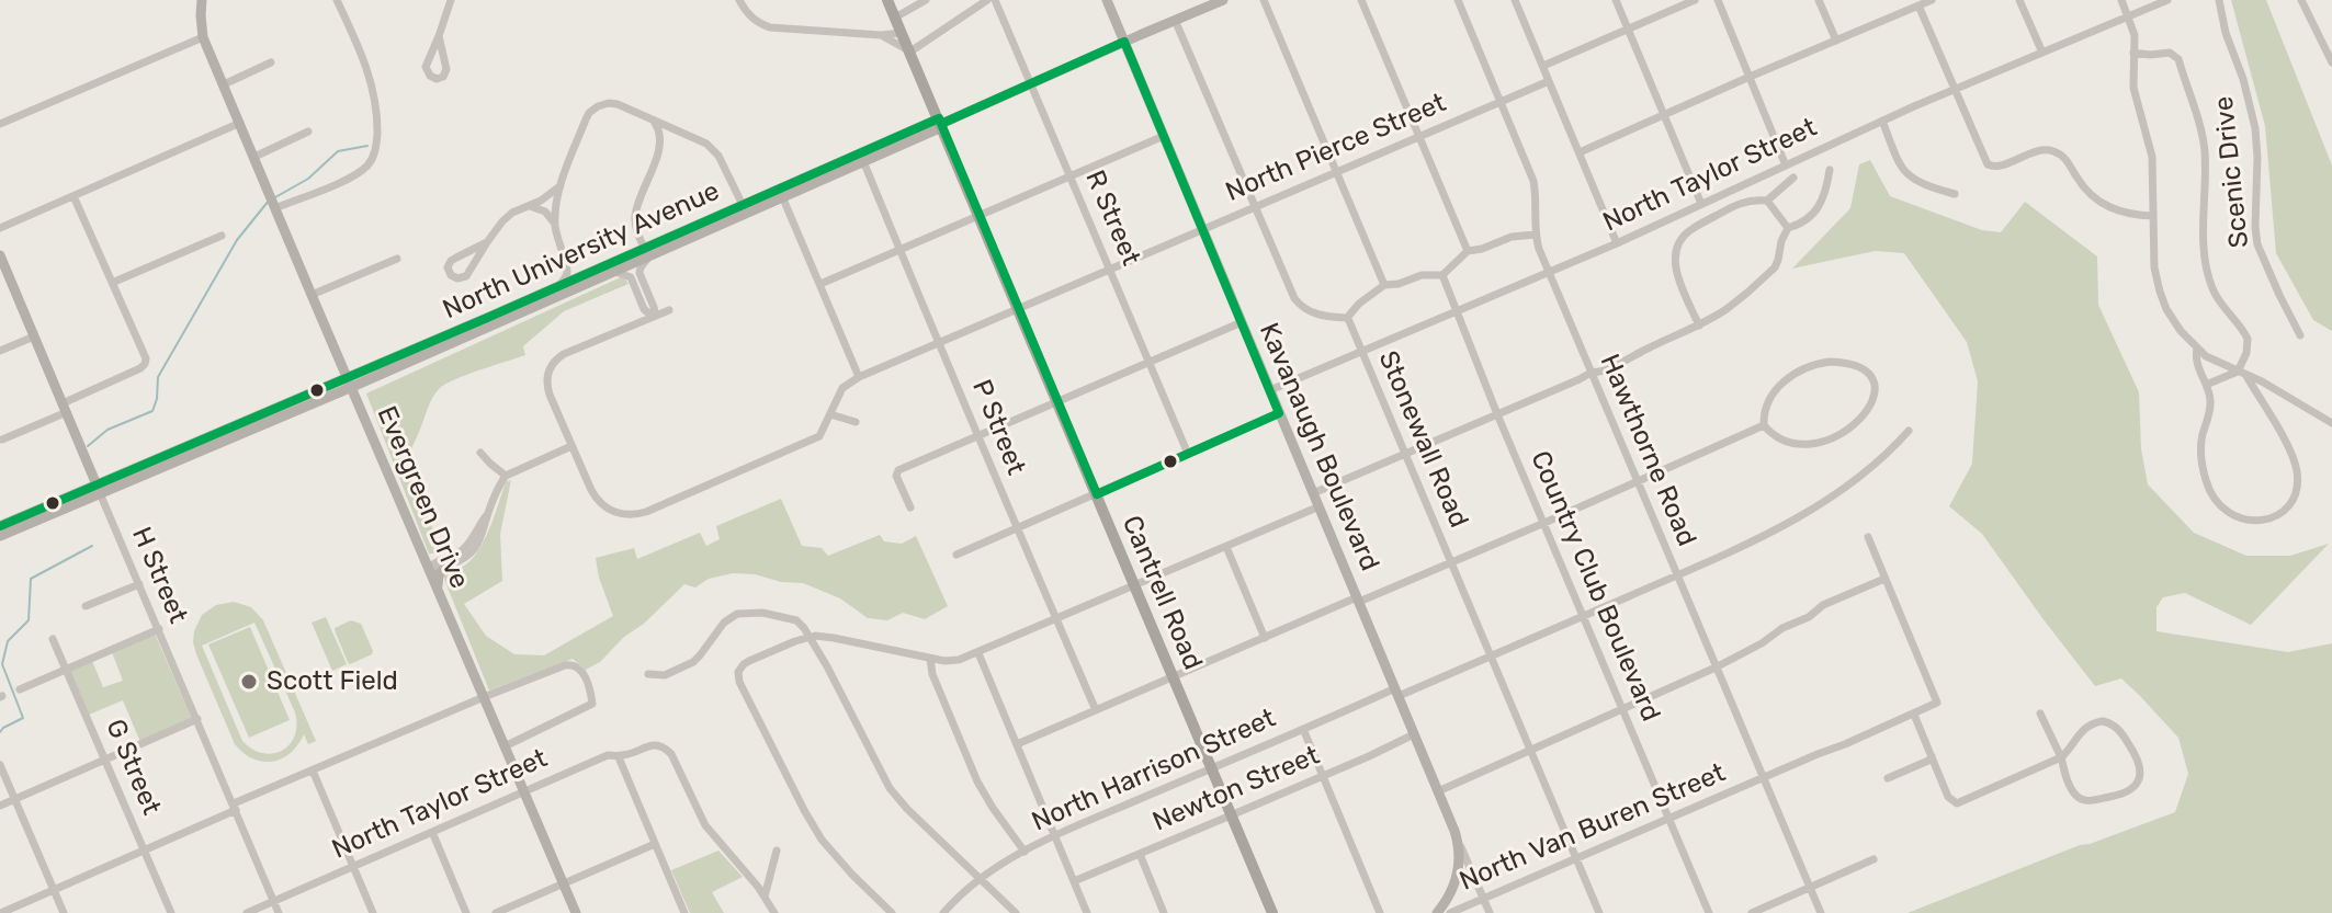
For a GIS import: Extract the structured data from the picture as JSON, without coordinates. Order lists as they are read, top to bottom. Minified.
{"streets":{"main road":["Cantrell Road"],"street":["North Pierce Street","Scenic Drive","North Taylor Street","R Street","North University Avenue","P Street","Stonewall Road","Kavanaugh Boulevard","Hawthorne Road","Evergreen Drive","H Street","Country Club Boulevard","G Street","North Harrison Street","Newton Street","North Van Buren Street"]},"crossings":[["North Pierce Street","R Street"],["North Pierce Street","P Street"],["North Pierce Street","Kavanaugh Boulevard"],["North Pierce Street","Hawthorne Road"],["North Pierce Street","Cantrell Road"],["North Taylor Street","Stonewall Road"],["North Taylor Street","Kavanaugh Boulevard"],["North Taylor Street","Hawthorne Road"],["North Taylor Street","Evergreen Drive"],["North Taylor Street","H Street"],["North Taylor Street","Country Club Boulevard"],["R Street","North University Avenue"],["North University Avenue","P Street"],["North University Avenue","Kavanaugh Boulevard"],["North University Avenue","Evergreen Drive"],["North University Avenue","H Street"],["North University Avenue","Cantrell Road"],["Stonewall Road","North Harrison Street"],["Stonewall Road","North Van Buren Street"],["Kavanaugh Boulevard","North Harrison Street"],["Kavanaugh Boulevard","Newton Street"],["Hawthorne Road","North Harrison Street"],["Hawthorne Road","North Van Buren Street"],["Country Club Boulevard","North Harrison Street"],["Country Club Boulevard","North Van Buren Street"],["Cantrell Road","North Harrison Street"],["Cantrell Road","Newton Street"]],"places":["Scott Field"]}
